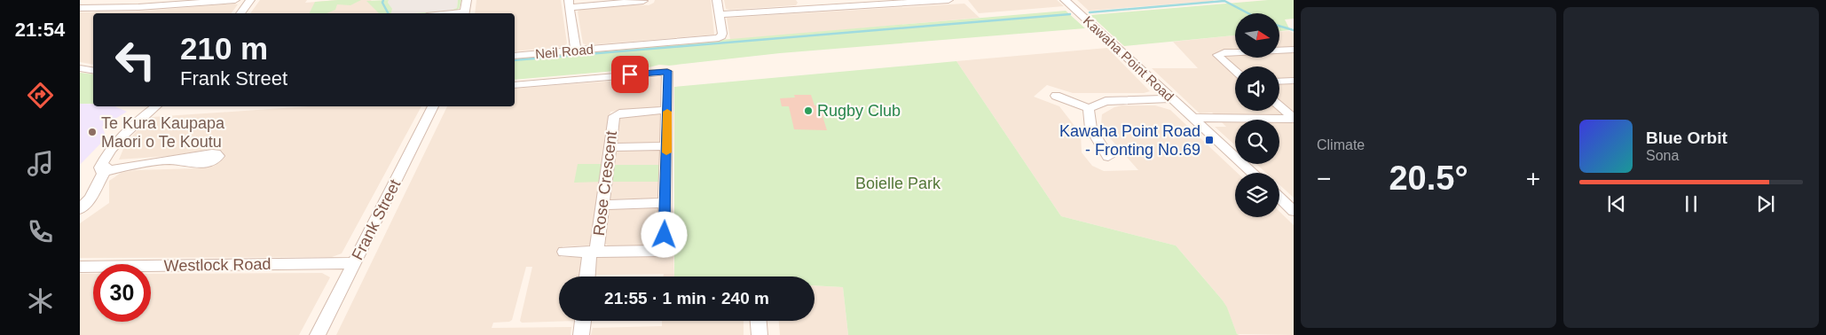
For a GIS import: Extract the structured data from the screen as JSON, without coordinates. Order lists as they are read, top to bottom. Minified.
{"streets":{"street":["Neil Road","Kawaha Point Road","Rose Crescent","Frank Street","Westlock Road"]},"crossings":[["Frank Street","Westlock Road"]],"parks":["Boielle Park"],"places":{"other":["Rugby Club","Te Kura Kaupapa Maori o Te Koutu"],"transit":["Kawaha Point Road - Fronting No.69"]},"north":"right","page":{"tabs":"21:54","tile":"Climate","turn":["210 m","Frank Street"],"song":["Blue Orbit","Sona"],"heat":["−","20.5°","+"],"limit":"30","trip":"21:55 · 1 min · 240 m"}}
